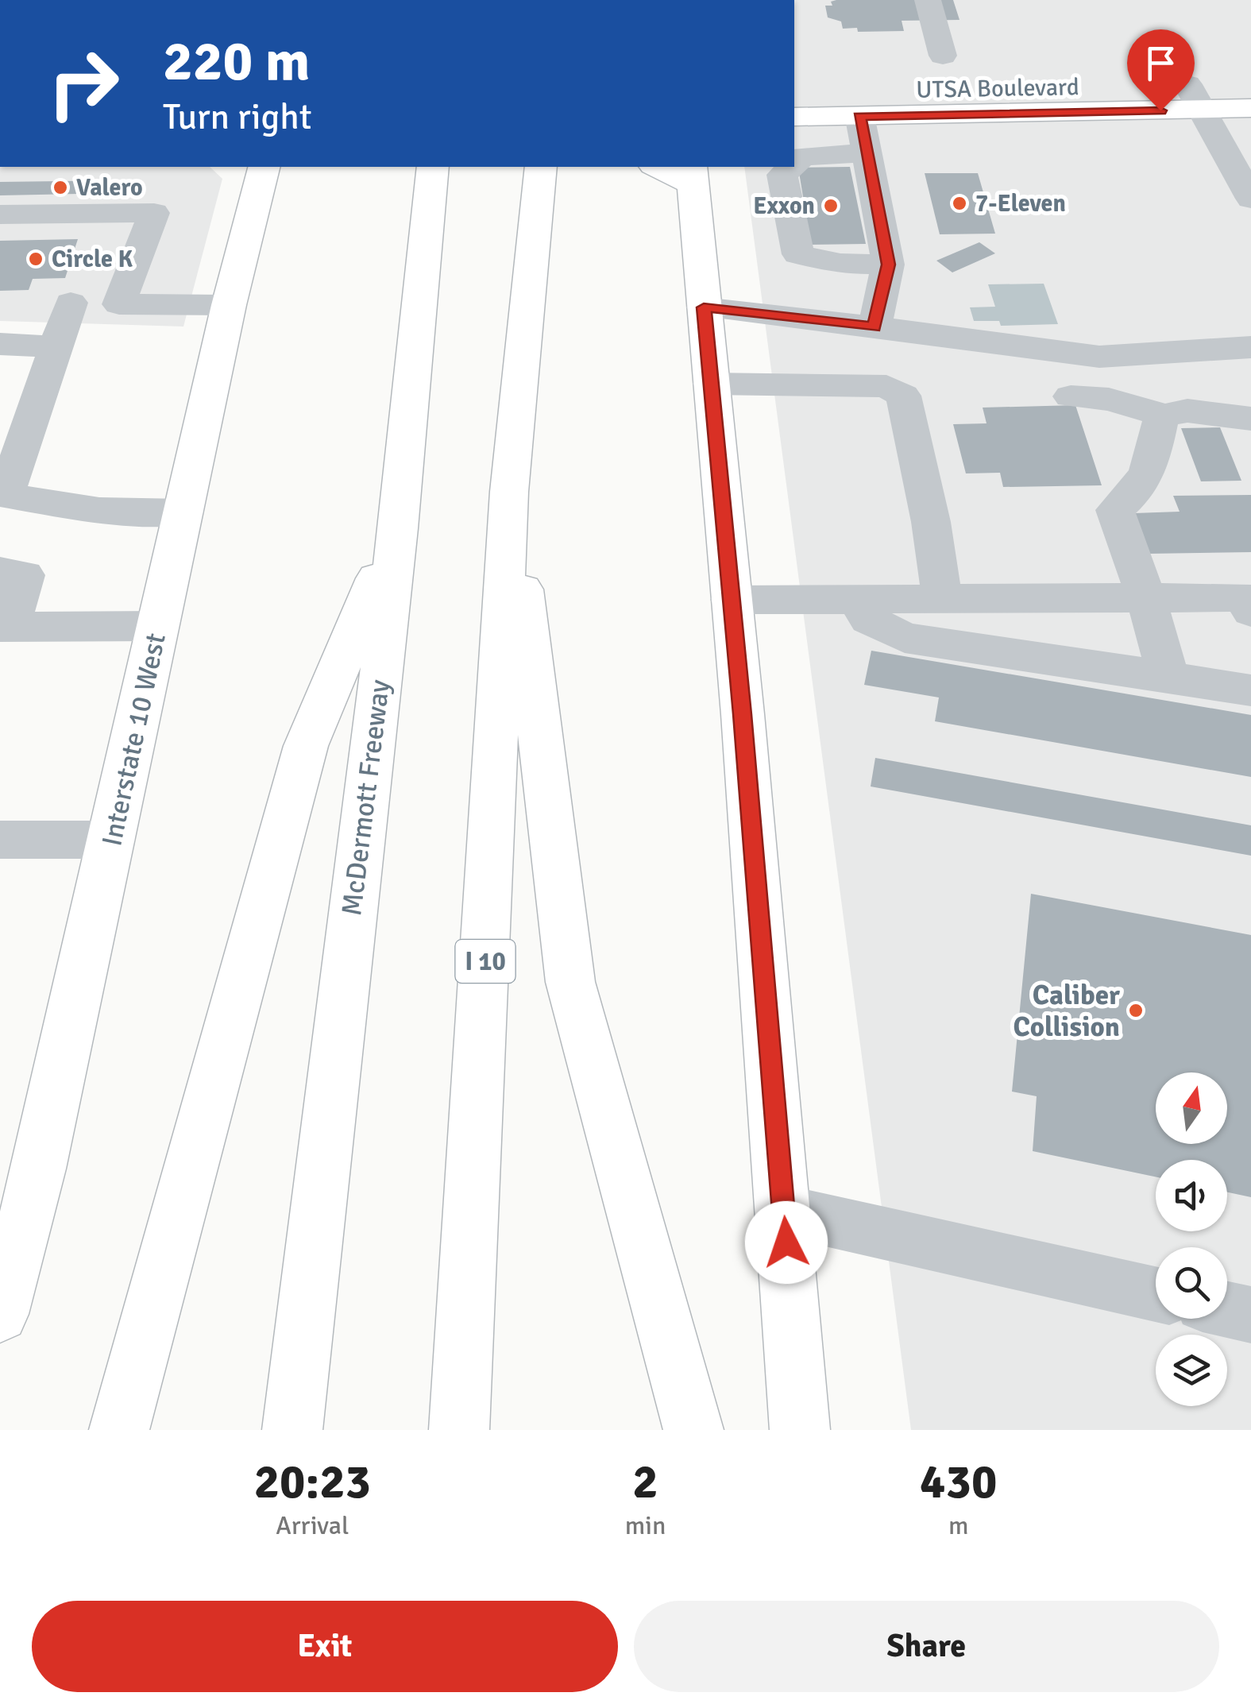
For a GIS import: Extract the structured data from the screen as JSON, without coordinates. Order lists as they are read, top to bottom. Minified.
{"streets":{"main road":["UTSA Boulevard","Interstate 10 West","McDermott Freeway","I 10"]},"places":["Valero","7-Eleven","Exxon","Circle K","Caliber Collision"],"north":"top","page":{"turn":["220 m","Turn right"],"eta":["20:23","Arrival","2","min","430","m"],"buttons":["Exit","Share"]}}
